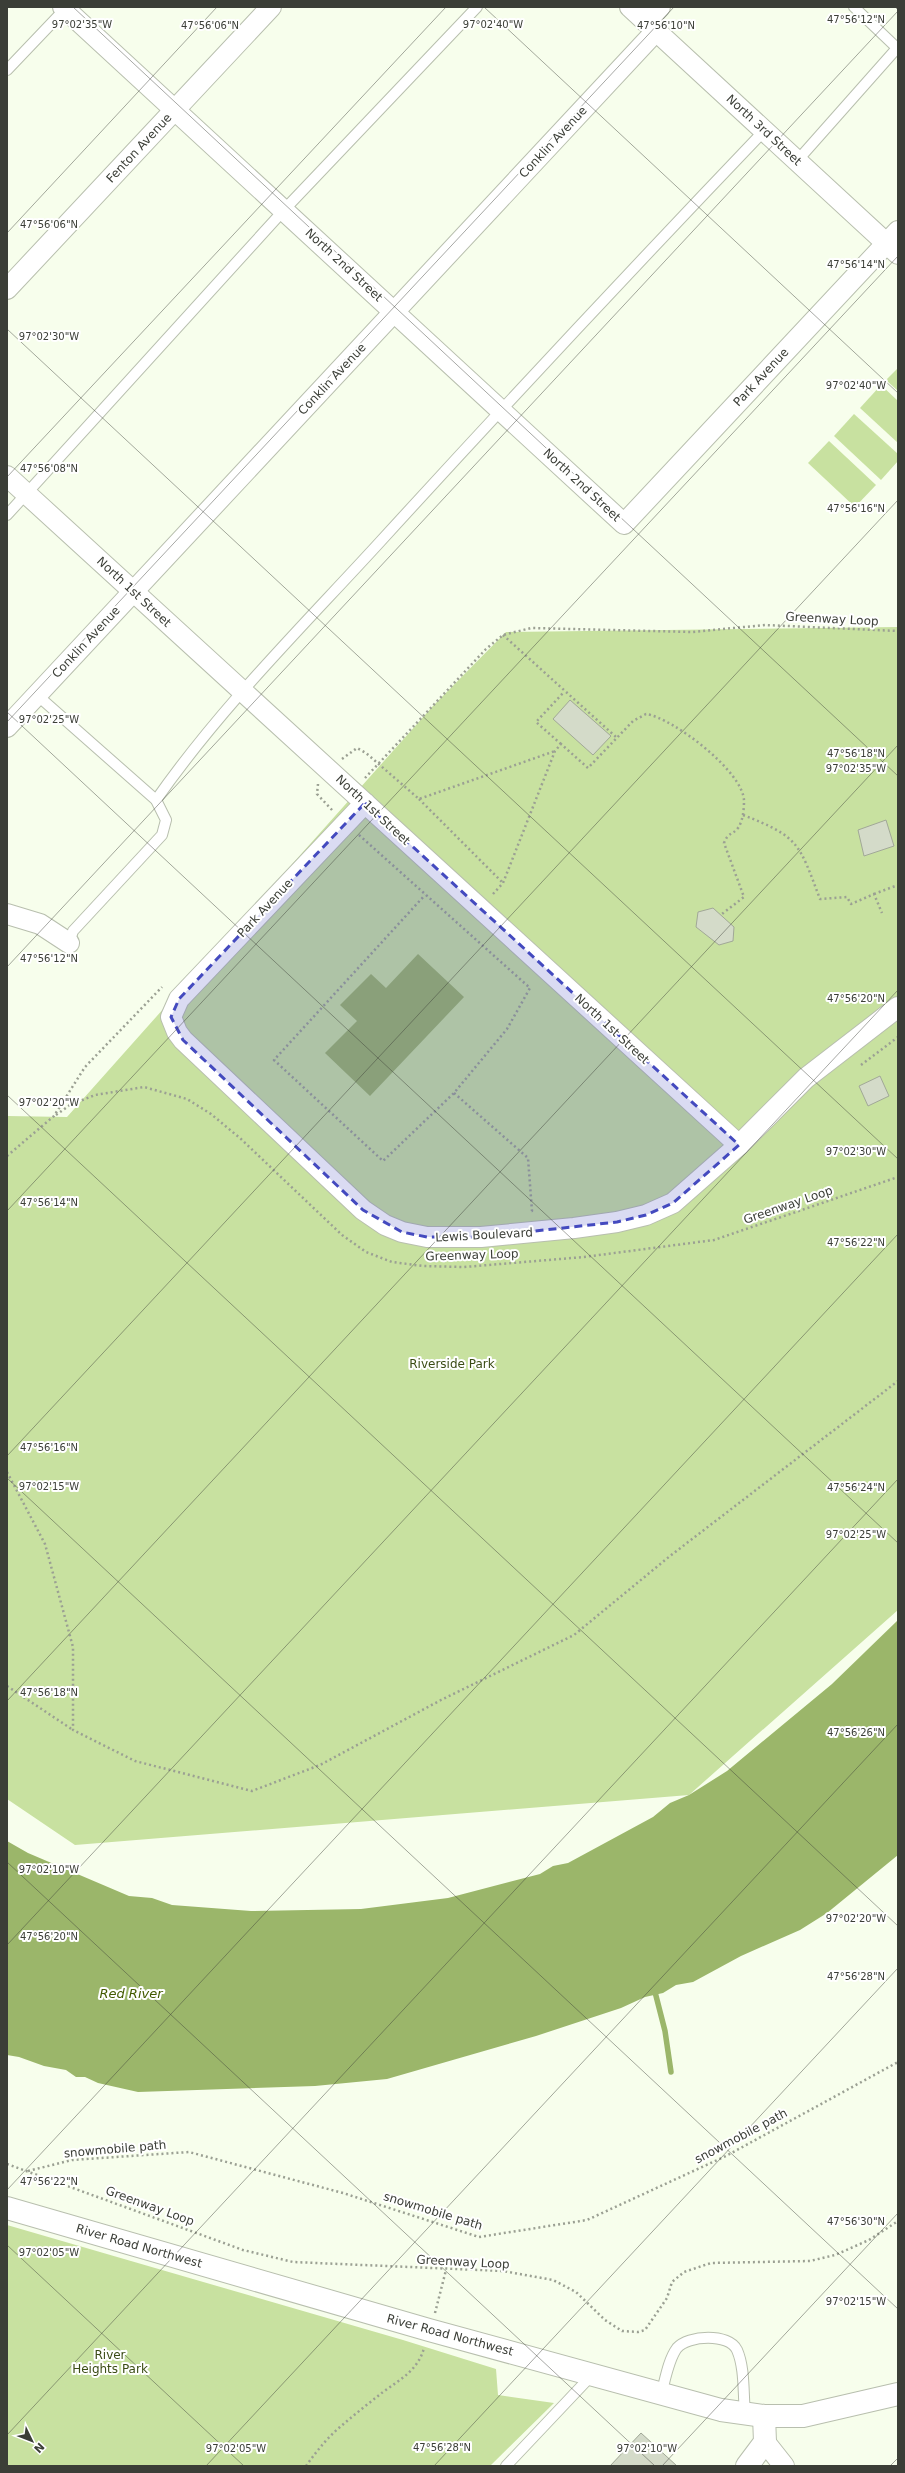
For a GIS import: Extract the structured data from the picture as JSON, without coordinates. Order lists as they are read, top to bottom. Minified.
{"streets":{"street":["North 3rd Street","Conklin Avenue","Fenton Avenue","North 2nd Street","Park Avenue","North 1st Street","Lewis Boulevard","River Road Northwest"],"path":["Greenway Loop","snowmobile path"]},"crossings":[["North 3rd Street","Conklin Avenue"],["North 3rd Street","Park Avenue"],["Conklin Avenue","North 2nd Street"],["Conklin Avenue","North 1st Street"],["Fenton Avenue","North 2nd Street"],["North 2nd Street","Park Avenue"],["Park Avenue","North 1st Street"],["Park Avenue","Lewis Boulevard"],["North 1st Street","Lewis Boulevard"],["Greenway Loop","snowmobile path"]],"water":["Red River"],"parks":["Riverside Park","River Heights Park"],"north":"bottom right","coordinates":["47°56'12\"N","97°02'40\"W","97°02'35\"W","47°56'06\"N","47°56'10\"N","47°56'14\"N","97°02'30\"W","47°56'08\"N","47°56'16\"N","97°02'25\"W","47°56'18\"N","47°56'20\"N","97°02'20\"W","47°56'22\"N","97°02'15\"W","47°56'24\"N","47°56'26\"N","97°02'10\"W","47°56'28\"N","47°56'30\"N","97°02'05\"W"]}
